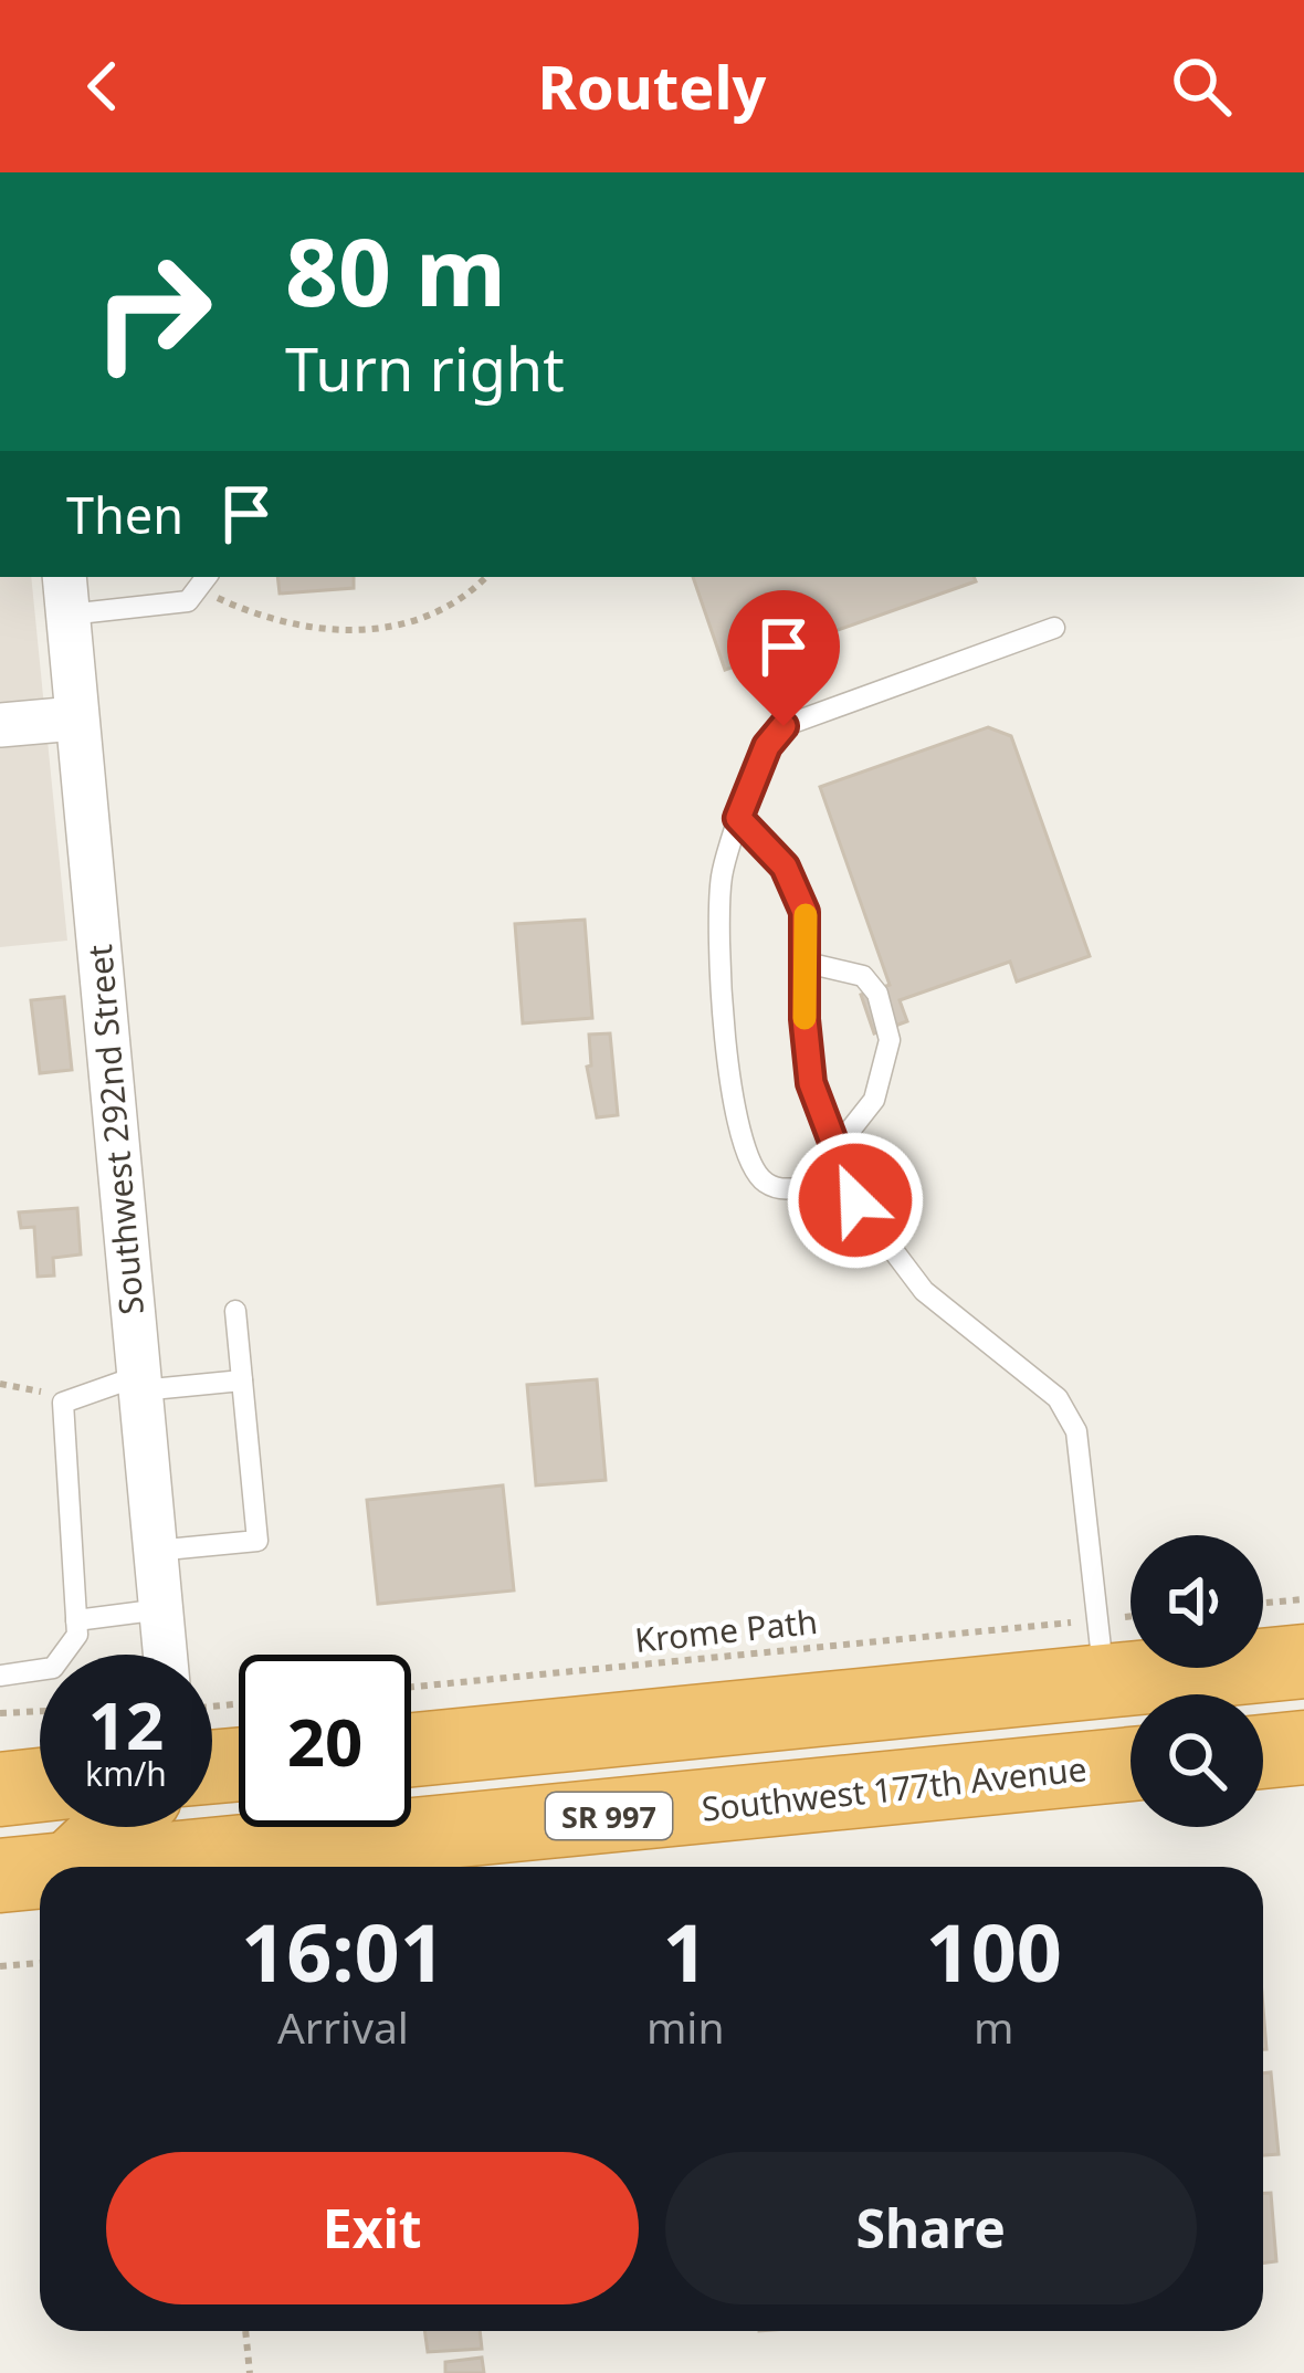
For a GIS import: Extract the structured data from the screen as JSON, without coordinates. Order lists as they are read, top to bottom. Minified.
{"streets":{"highway":["Southwest 177th Avenue","SR 997"],"street":["Southwest 292nd Street"],"path":["Krome Path"]},"page":{"header":"Routely","turn":["80 m","Turn right"],"then":"Then","speed":"12 km/h","limit":"20","eta":["16:01","Arrival","1","min","100","m"],"buttons":["Exit","Share"]}}
